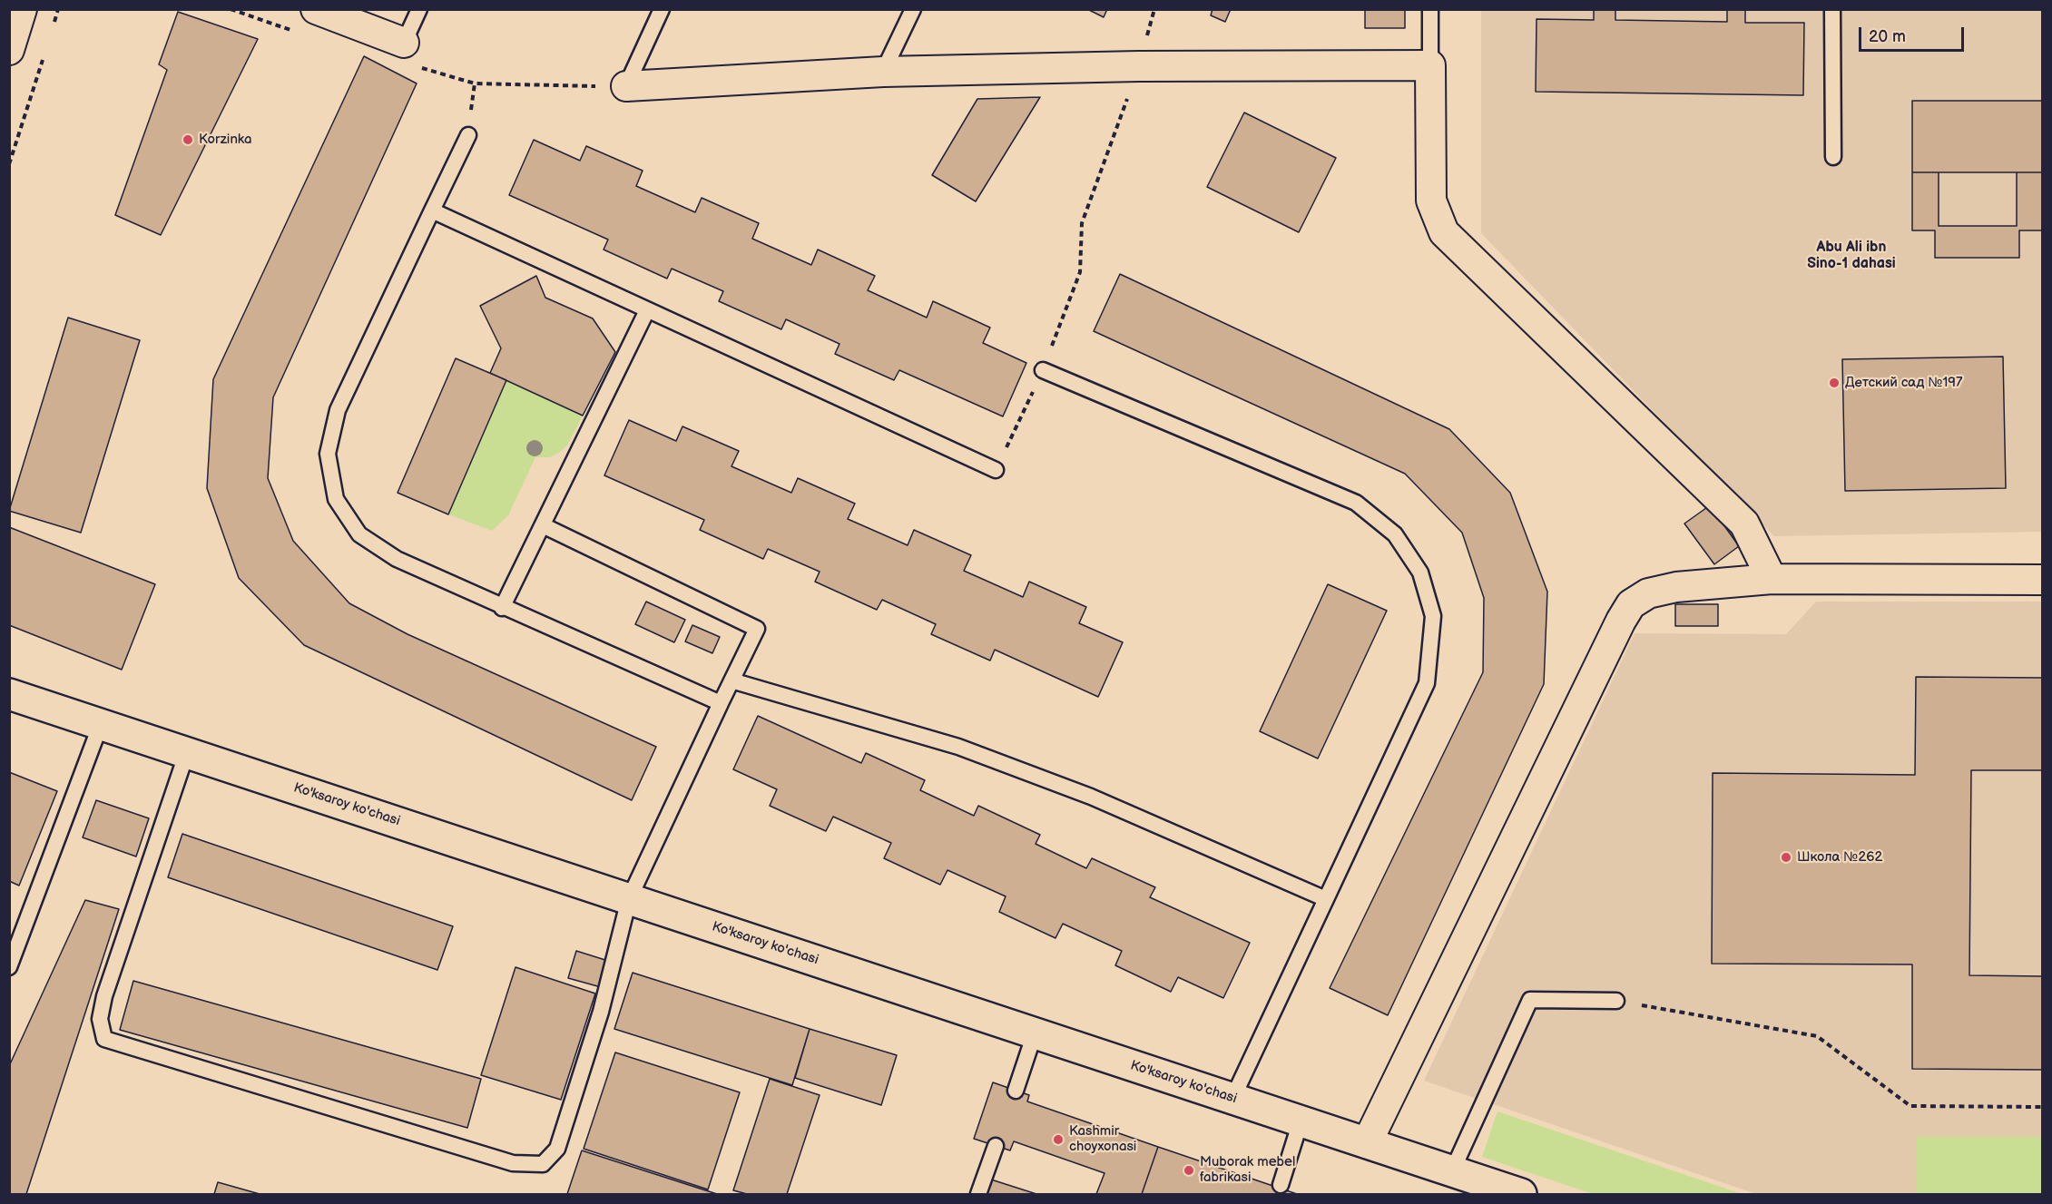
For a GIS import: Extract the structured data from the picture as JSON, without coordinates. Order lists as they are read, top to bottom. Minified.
{"streets":{"street":["Ko'ksaroy ko'chasi"]},"districts":["Abu Ali ibn Sino-1 dahasi"],"places":["Korzinka","Детский сад №197","Школа №262","Kashmir choyxonasi","Muborak mebel fabrikasi"],"scale_bar":"20 m"}
